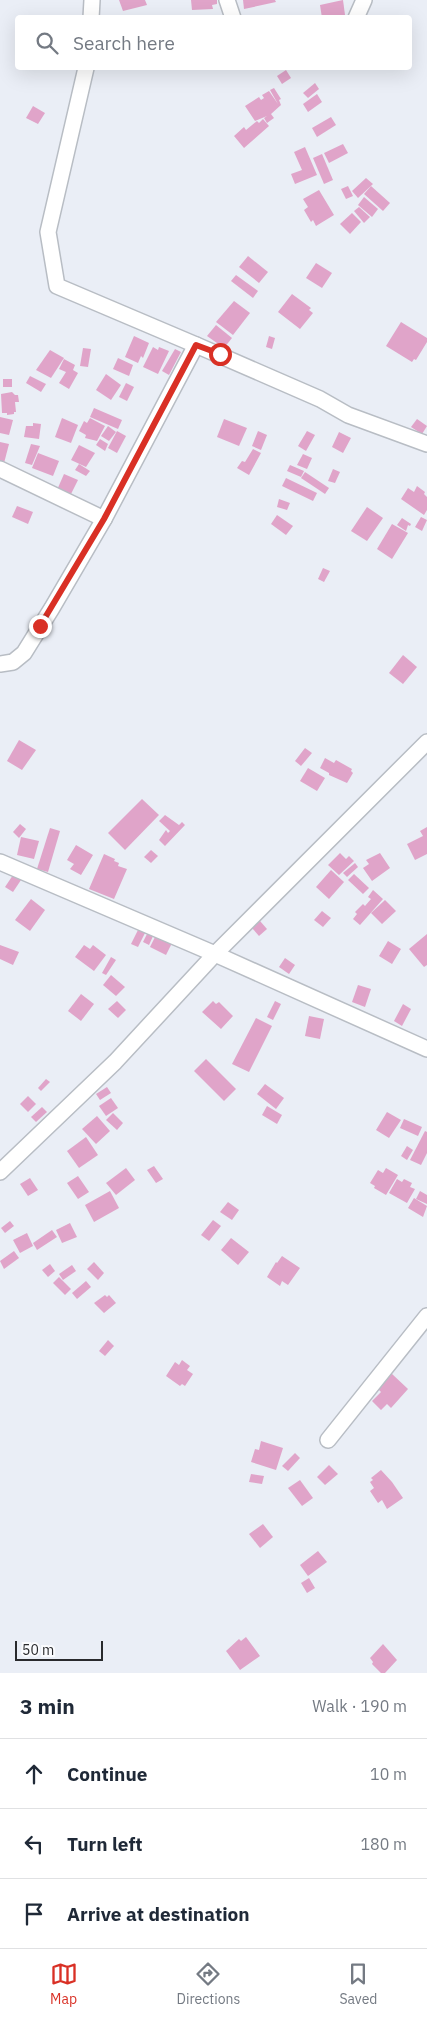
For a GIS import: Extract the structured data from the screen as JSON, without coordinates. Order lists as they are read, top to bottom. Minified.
{"scale_bar":"50 m","page":{"search":"Search here","scale":"50 m","heading":["3 min","Walk · 190 m"],"list":[["Continue","10 m"],["Turn left","180 m"],"Arrive at destination"],"nav":["Map","Directions","Saved"]}}
